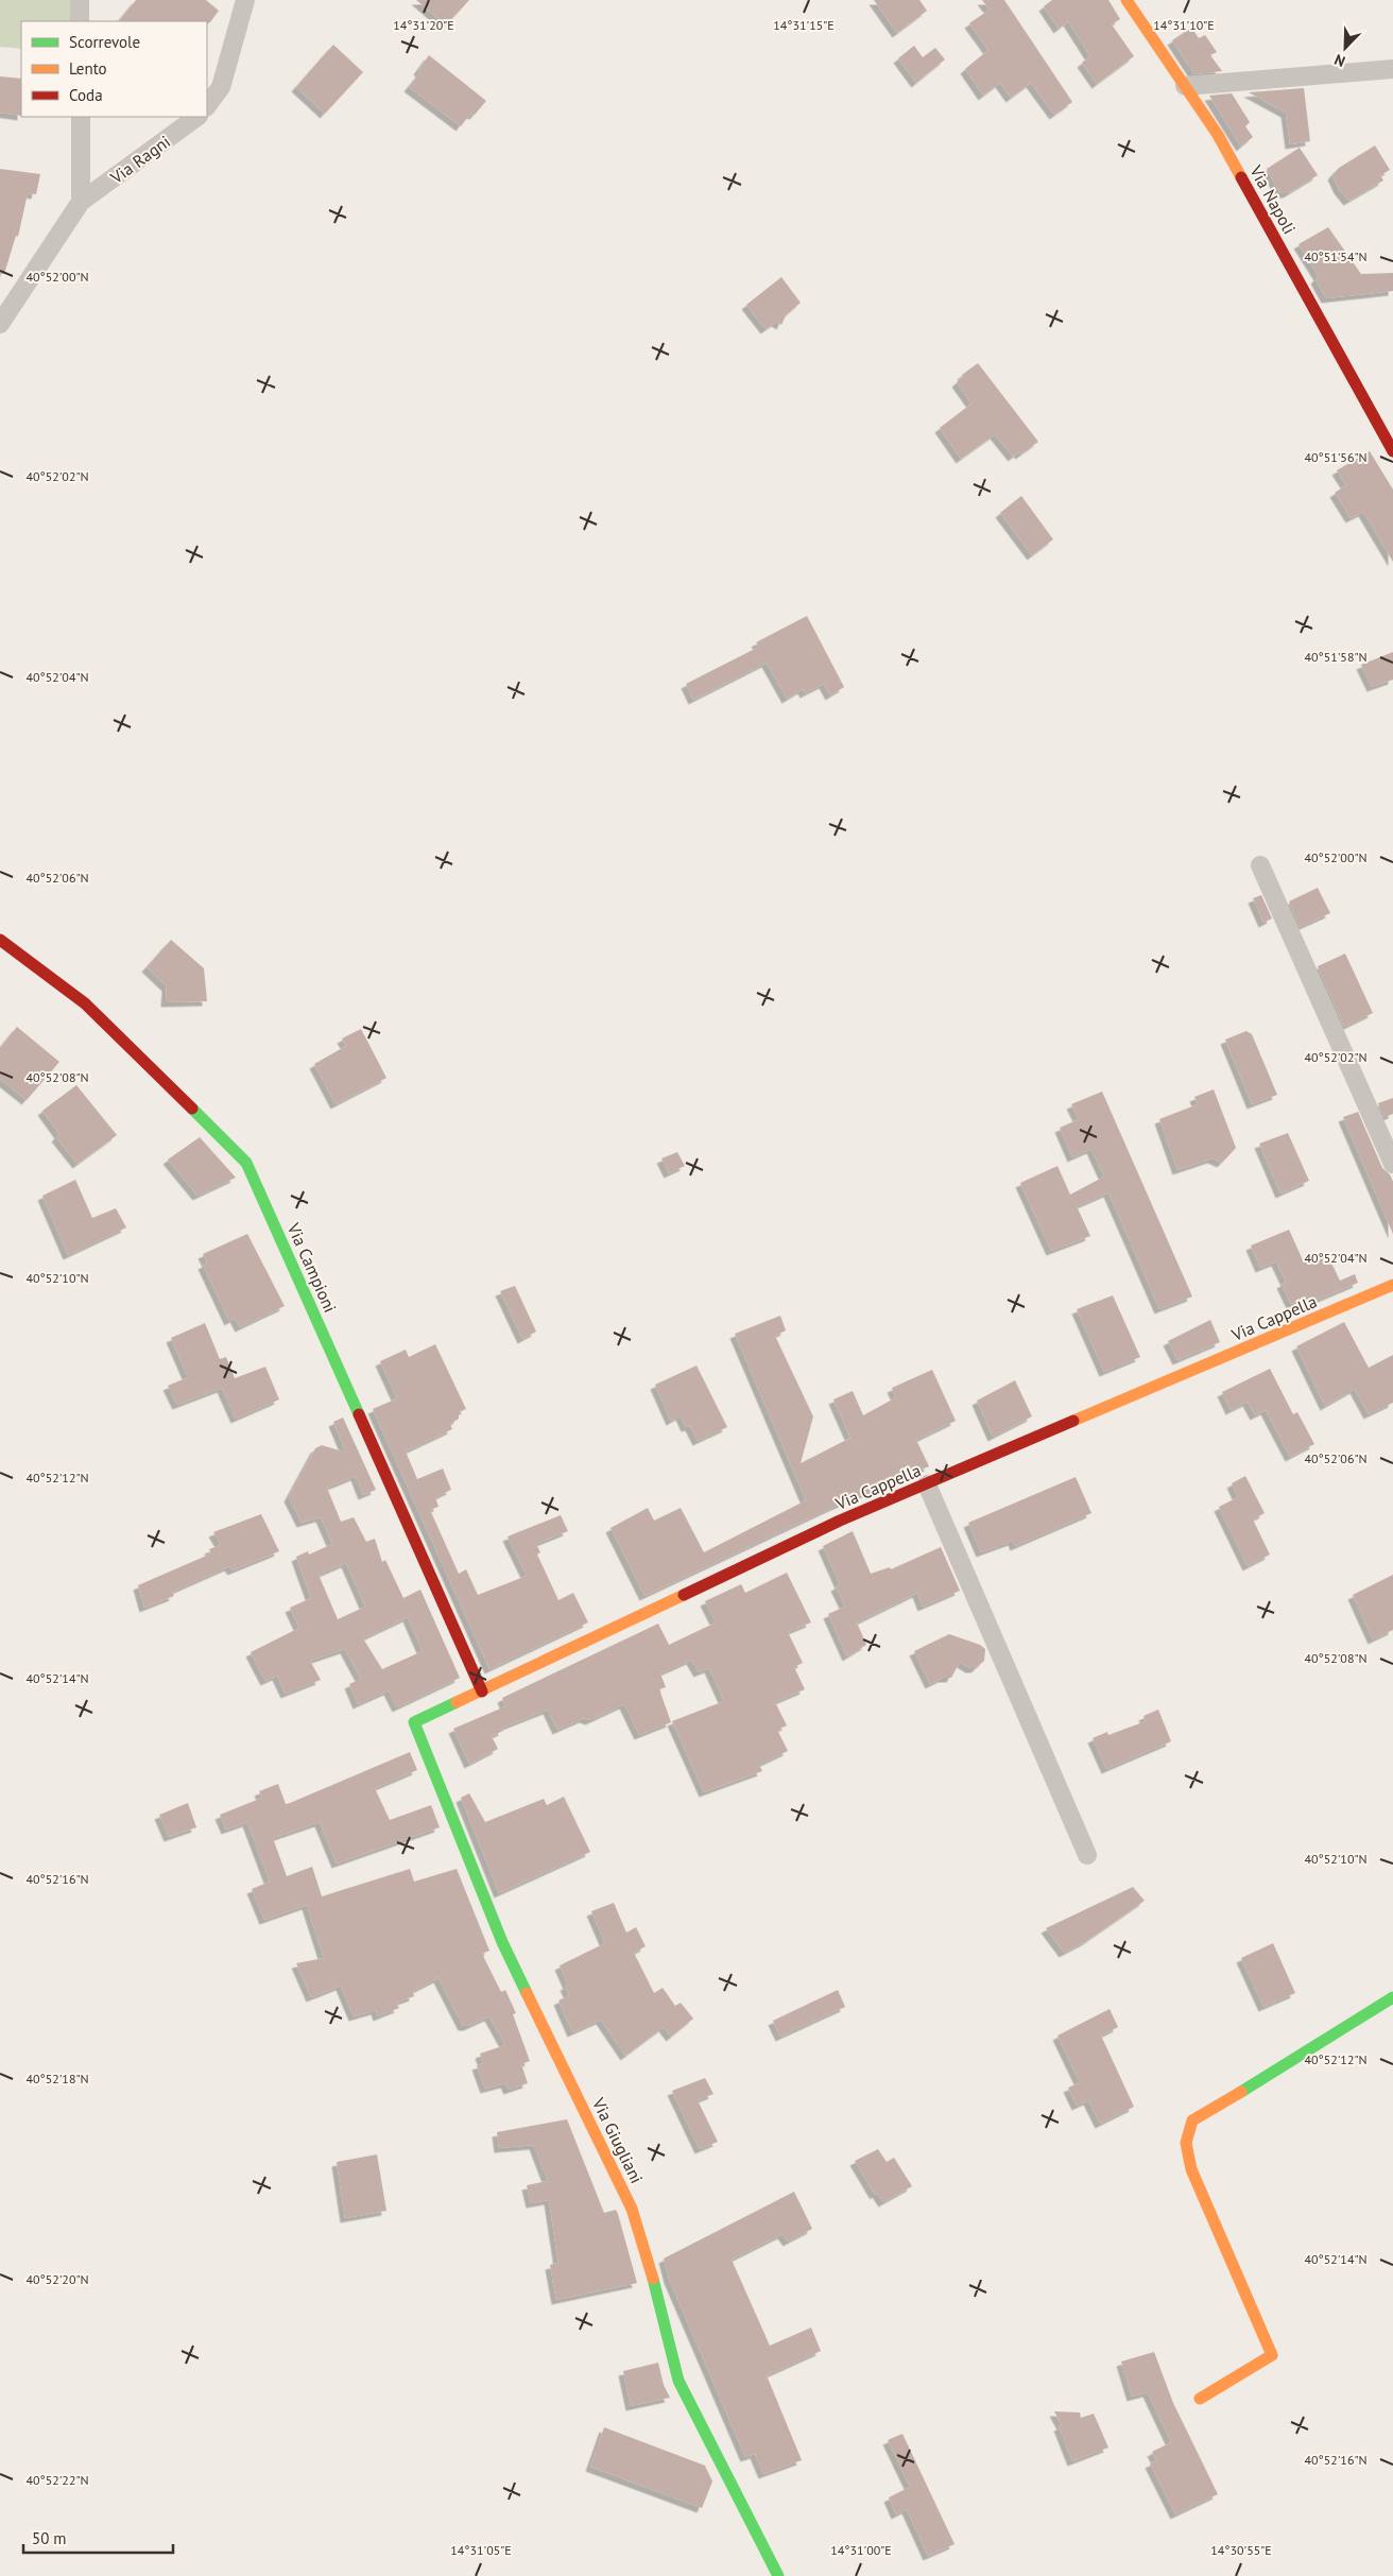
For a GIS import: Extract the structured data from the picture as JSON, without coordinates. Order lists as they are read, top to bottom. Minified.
{"streets":{"street":["Via Ragni","Via Napoli","Via Campioni","Via Cappella","Via Giugliani"]},"crossings":[["Via Campioni","Via Cappella"],["Via Cappella","Via Giugliani"]],"legend":["Scorrevole","Lento","Coda"],"scale_bar":"50 m","north":"bottom left","coordinates":["14°31'20\"E","14°31'15\"E","14°31'10\"E","40°51'54\"N","40°52'00\"N","40°51'56\"N","40°52'02\"N","40°51'58\"N","40°52'04\"N","40°52'06\"N","40°52'08\"N","40°52'10\"N","40°52'12\"N","40°52'14\"N","40°52'16\"N","40°52'18\"N","40°52'20\"N","40°52'22\"N","14°31'05\"E","14°31'00\"E","14°30'55\"E"]}
